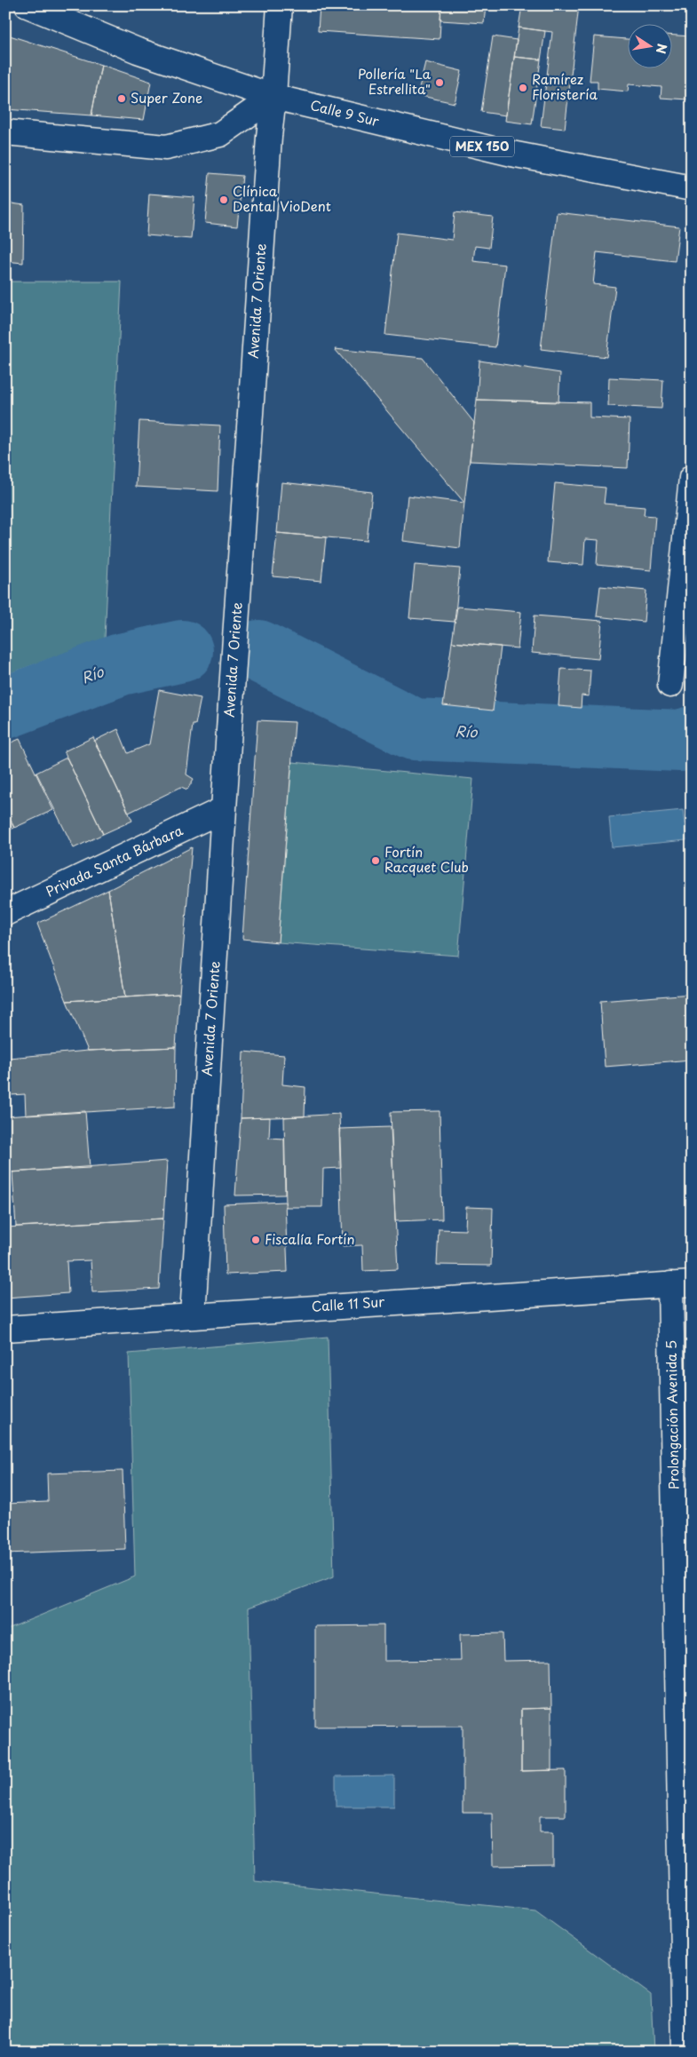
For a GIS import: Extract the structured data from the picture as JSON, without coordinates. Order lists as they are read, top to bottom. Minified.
{"streets":{"street":["Calle 9 Sur","MEX 150","Avenida 7 Oriente","Privada Santa Bárbara","Calle 11 Sur","Prolongación Avenida 5"]},"crossings":[["Calle 9 Sur","MEX 150"],["Calle 9 Sur","Avenida 7 Oriente"],["MEX 150","Avenida 7 Oriente"],["Avenida 7 Oriente","Privada Santa Bárbara"],["Avenida 7 Oriente","Calle 11 Sur"],["Calle 11 Sur","Prolongación Avenida 5"]],"water":["Río"],"places":["Pollería \"La Estrellita\"","Ramírez Floristería","Super Zone","Clínica Dental VioDent","Fortín Racquet Club","Fiscalía Fortín"],"north":"right"}
